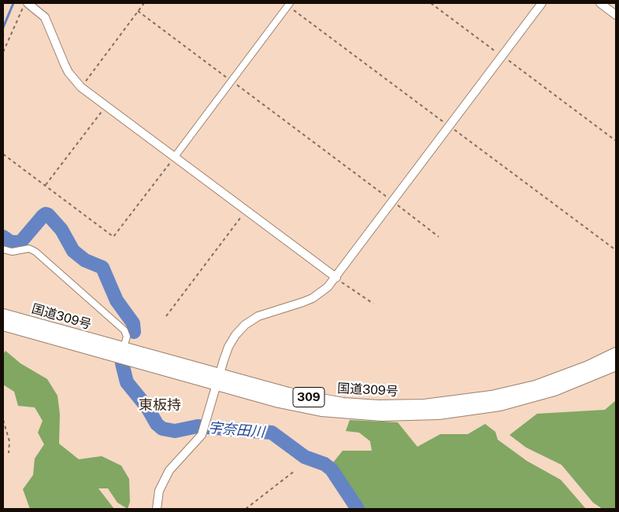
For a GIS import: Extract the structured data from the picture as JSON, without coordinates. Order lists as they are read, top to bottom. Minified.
{"streets":{"highway":["国道309号","309"]},"districts":["東板持"],"water":["宇奈田川"]}
